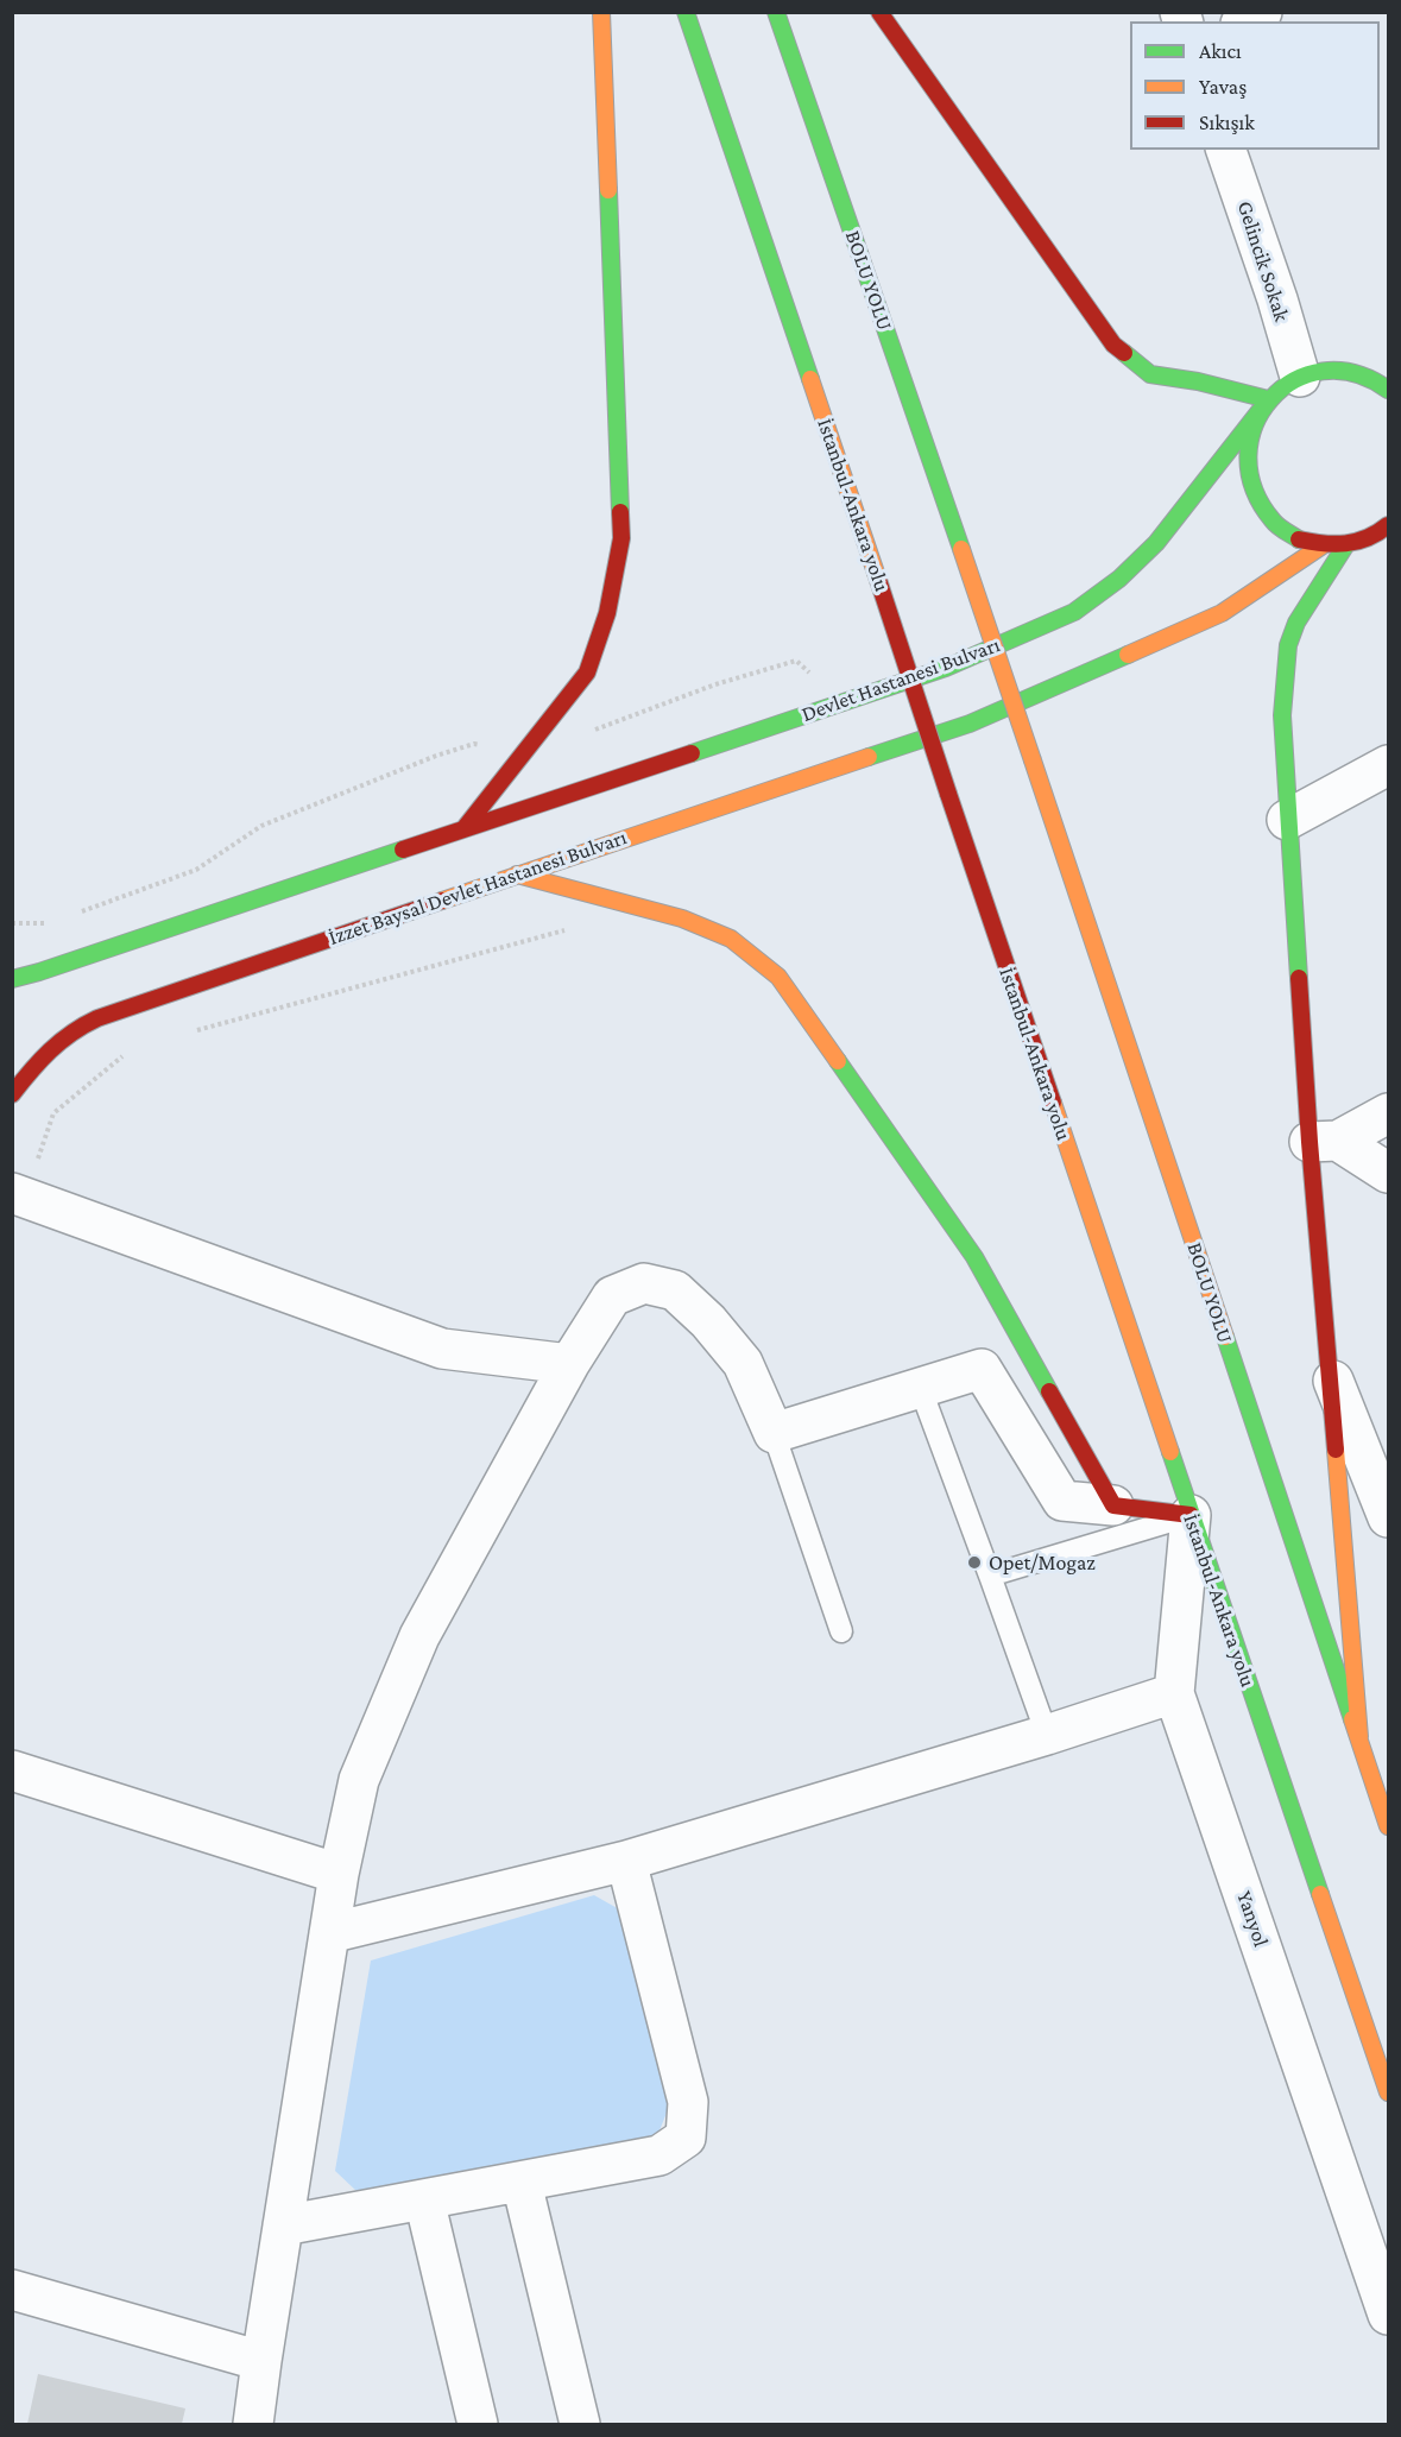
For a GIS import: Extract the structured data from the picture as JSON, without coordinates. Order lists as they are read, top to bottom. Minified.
{"streets":{"main road":["BOLU YOLU","İstanbul-Ankara yolu","Devlet Hastanesi Bulvarı","İzzet Baysal Devlet Hastanesi Bulvarı"],"street":["Gelincik Sokak","Yanyol"]},"crossings":[["Gelincik Sokak","Devlet Hastanesi Bulvarı"],["İstanbul-Ankara yolu","Yanyol"]],"places":["Opet/Mogaz"],"legend":["Akıcı","Yavaş","Sıkışık"]}
